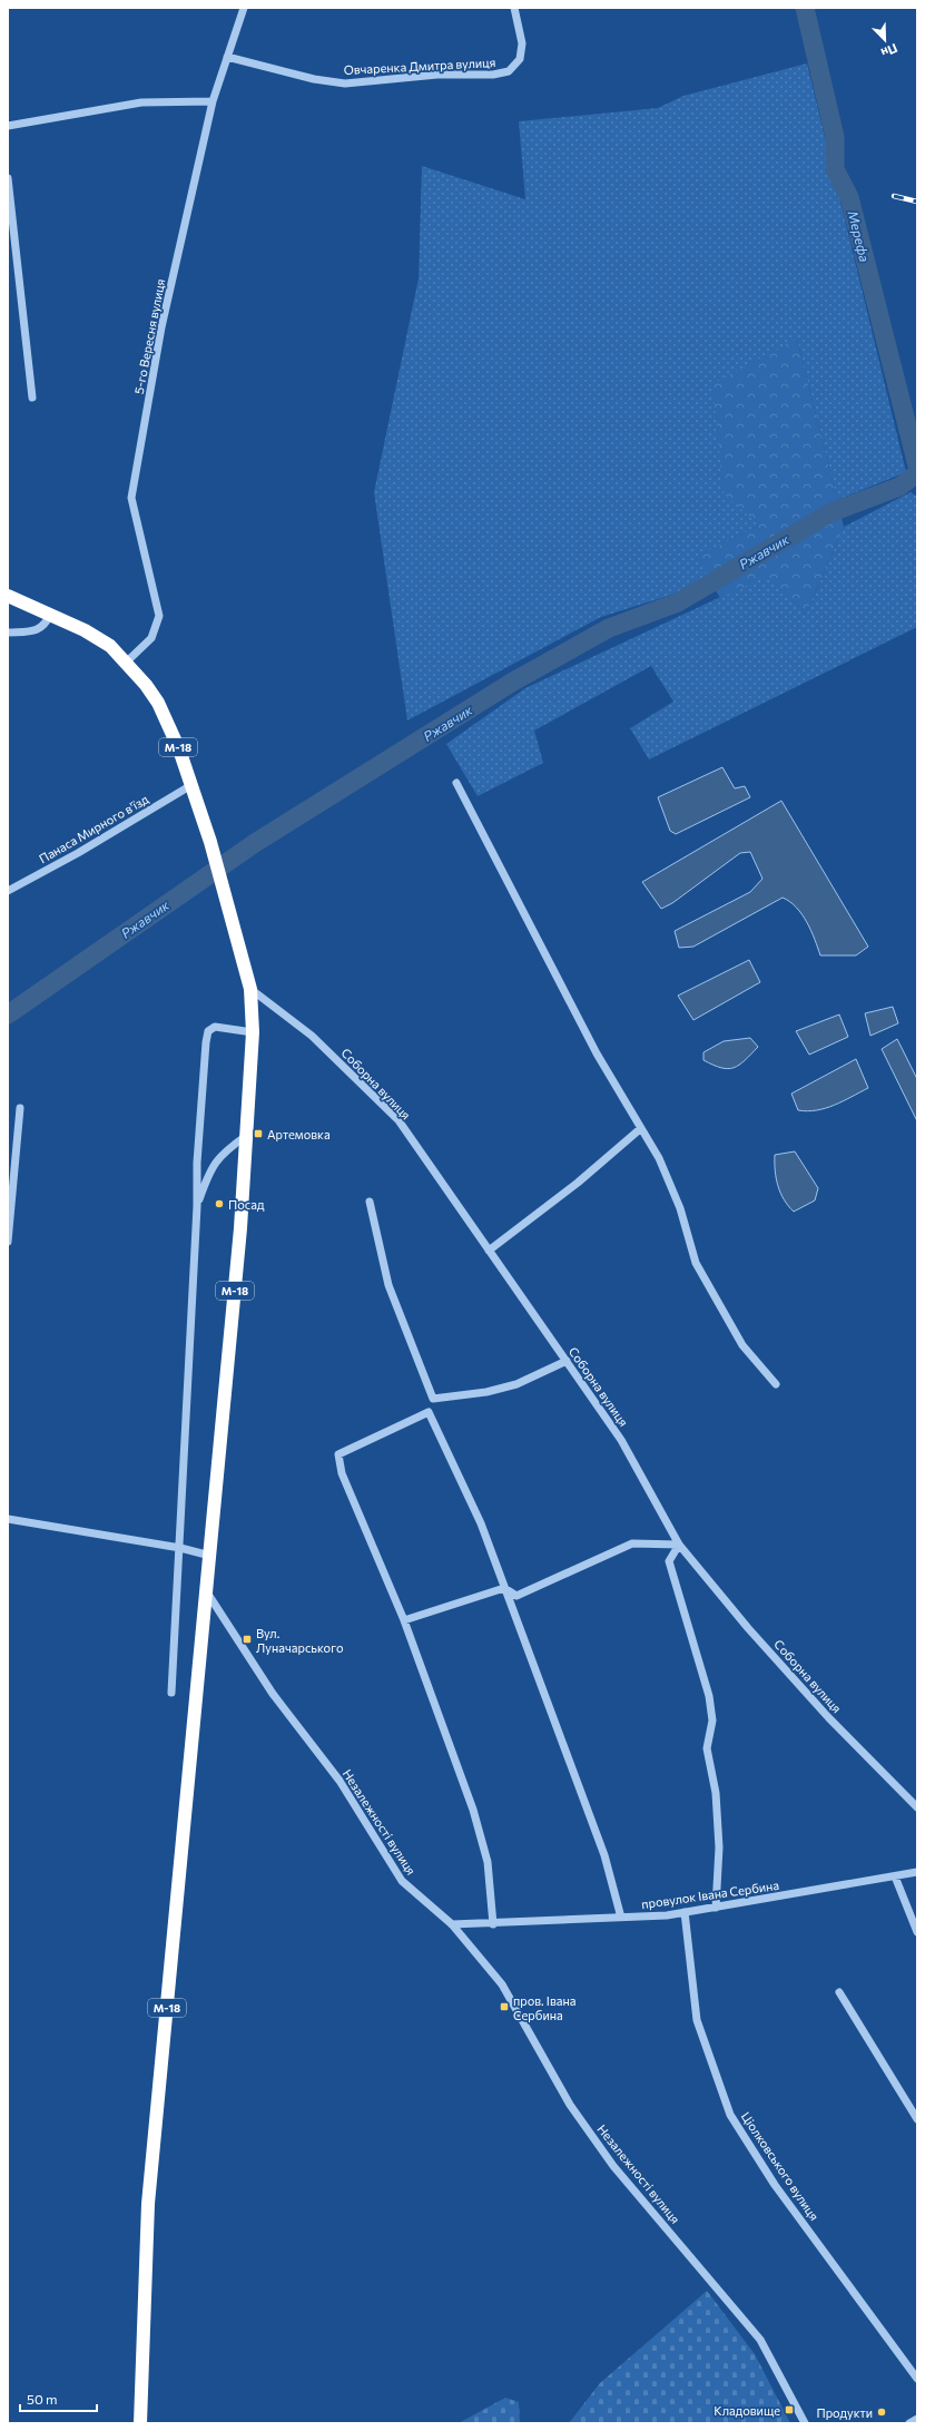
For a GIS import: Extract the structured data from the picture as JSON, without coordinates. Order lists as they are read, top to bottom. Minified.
{"streets":{"highway":["М-18"],"street":["Овчаренка Дмитра вулиця","5-го Вересня вулиця","Панаса Мирного в'їзд","Соборна вулиця","Незалежності вулиця","провулок Івана Сербина","Ціолковського вулиця"]},"crossings":[["Овчаренка Дмитра вулиця","5-го Вересня вулиця"],["5-го Вересня вулиця","М-18"],["М-18","Панаса Мирного в'їзд"],["М-18","Соборна вулиця"],["М-18","Незалежності вулиця"],["Незалежності вулиця","провулок Івана Сербина"],["провулок Івана Сербина","Ціолковського вулиця"]],"water":["Мерефа","Ржавчик"],"places":{"transit":["Артемовка","Вул. Луначарського","пров. Івана Сербина","Кладовище"],"other":["Посад","Продукти"]},"scale_bar":"50 m","north":"bottom right"}
